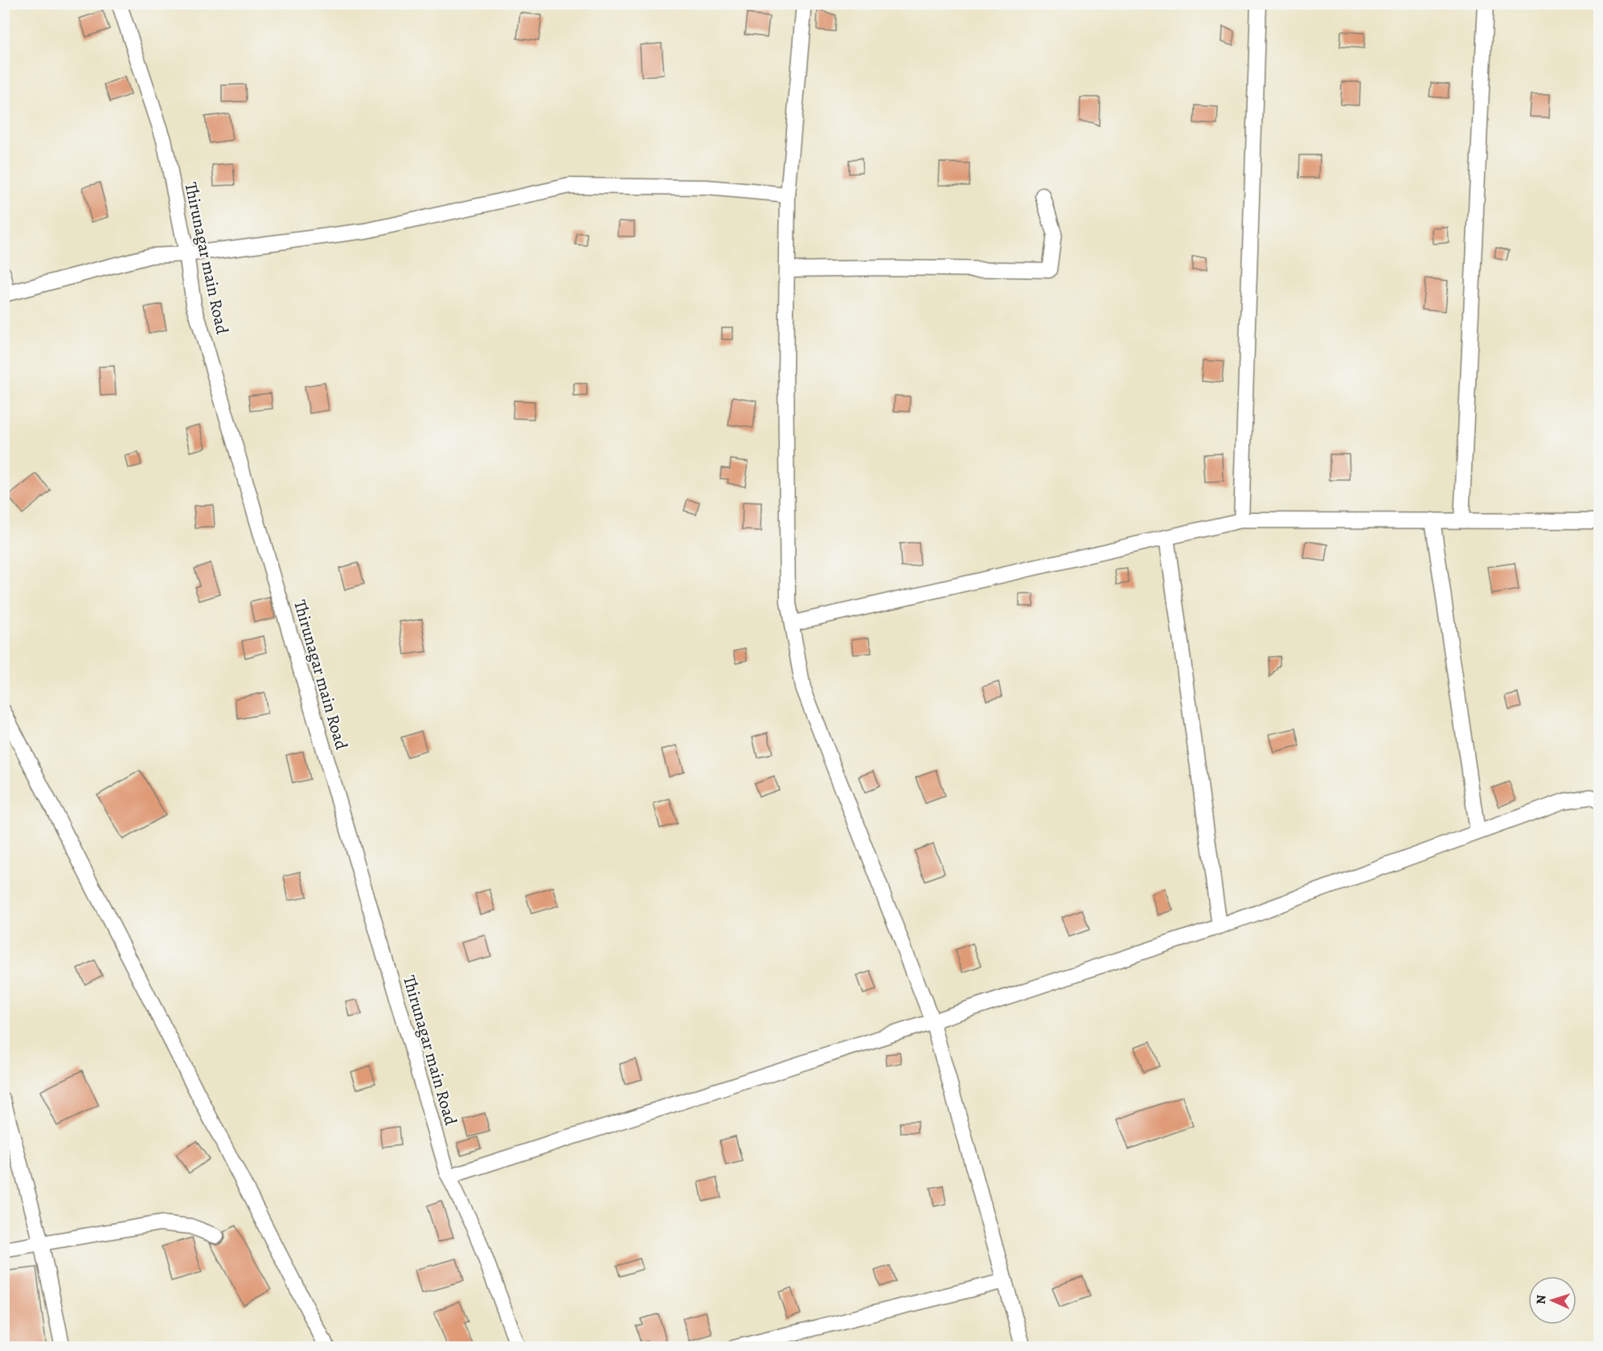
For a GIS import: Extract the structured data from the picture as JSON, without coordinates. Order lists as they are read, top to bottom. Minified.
{"streets":{"street":["Thirunagar main Road"]},"north":"left"}
